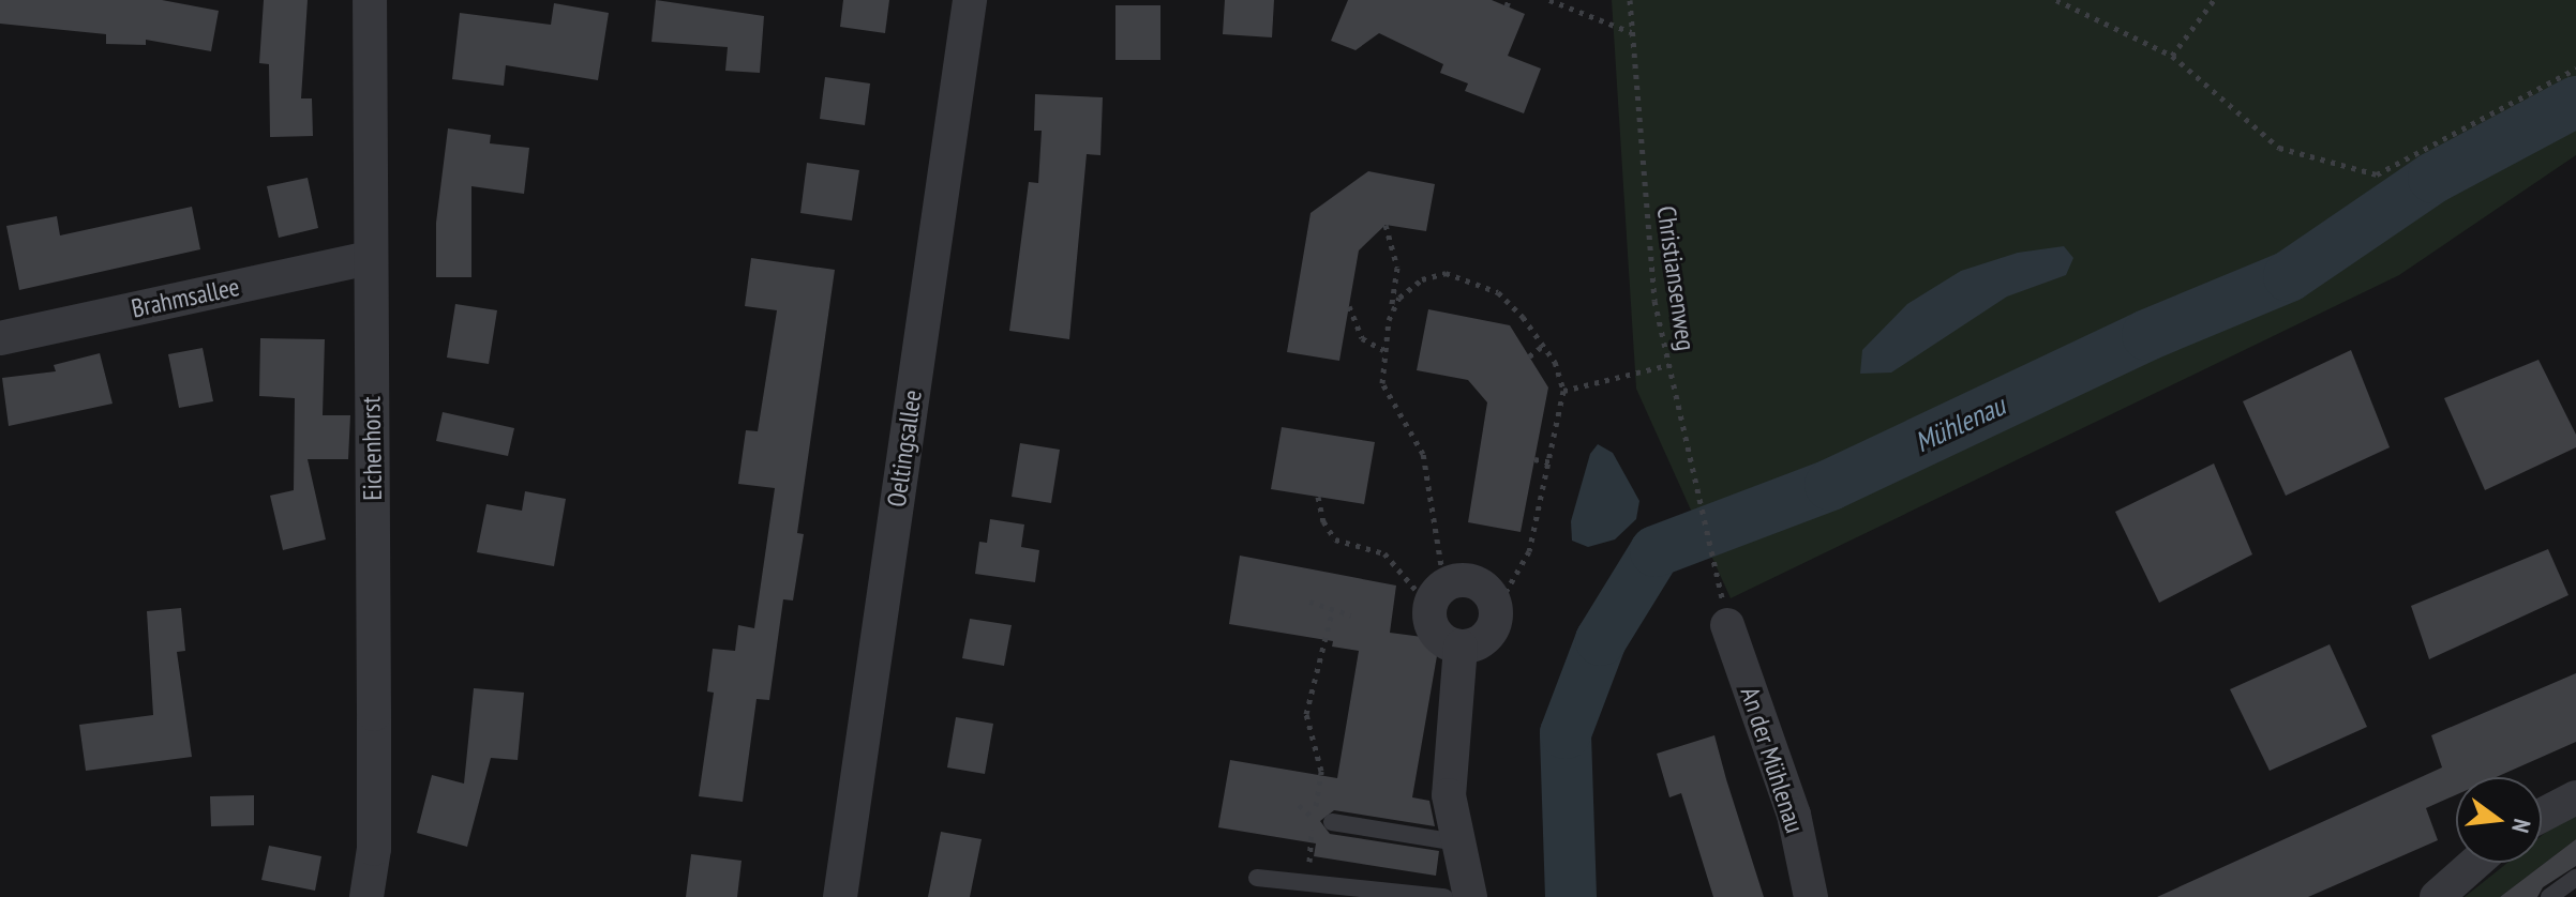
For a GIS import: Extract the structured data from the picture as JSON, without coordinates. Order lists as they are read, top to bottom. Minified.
{"streets":{"street":["Brahmsallee","Eichenhorst","Oeltingsallee","An der Mühlenau"],"path":["Christiansenweg"]},"crossings":[["Brahmsallee","Eichenhorst"]],"water":["Mühlenau"],"north":"right"}
